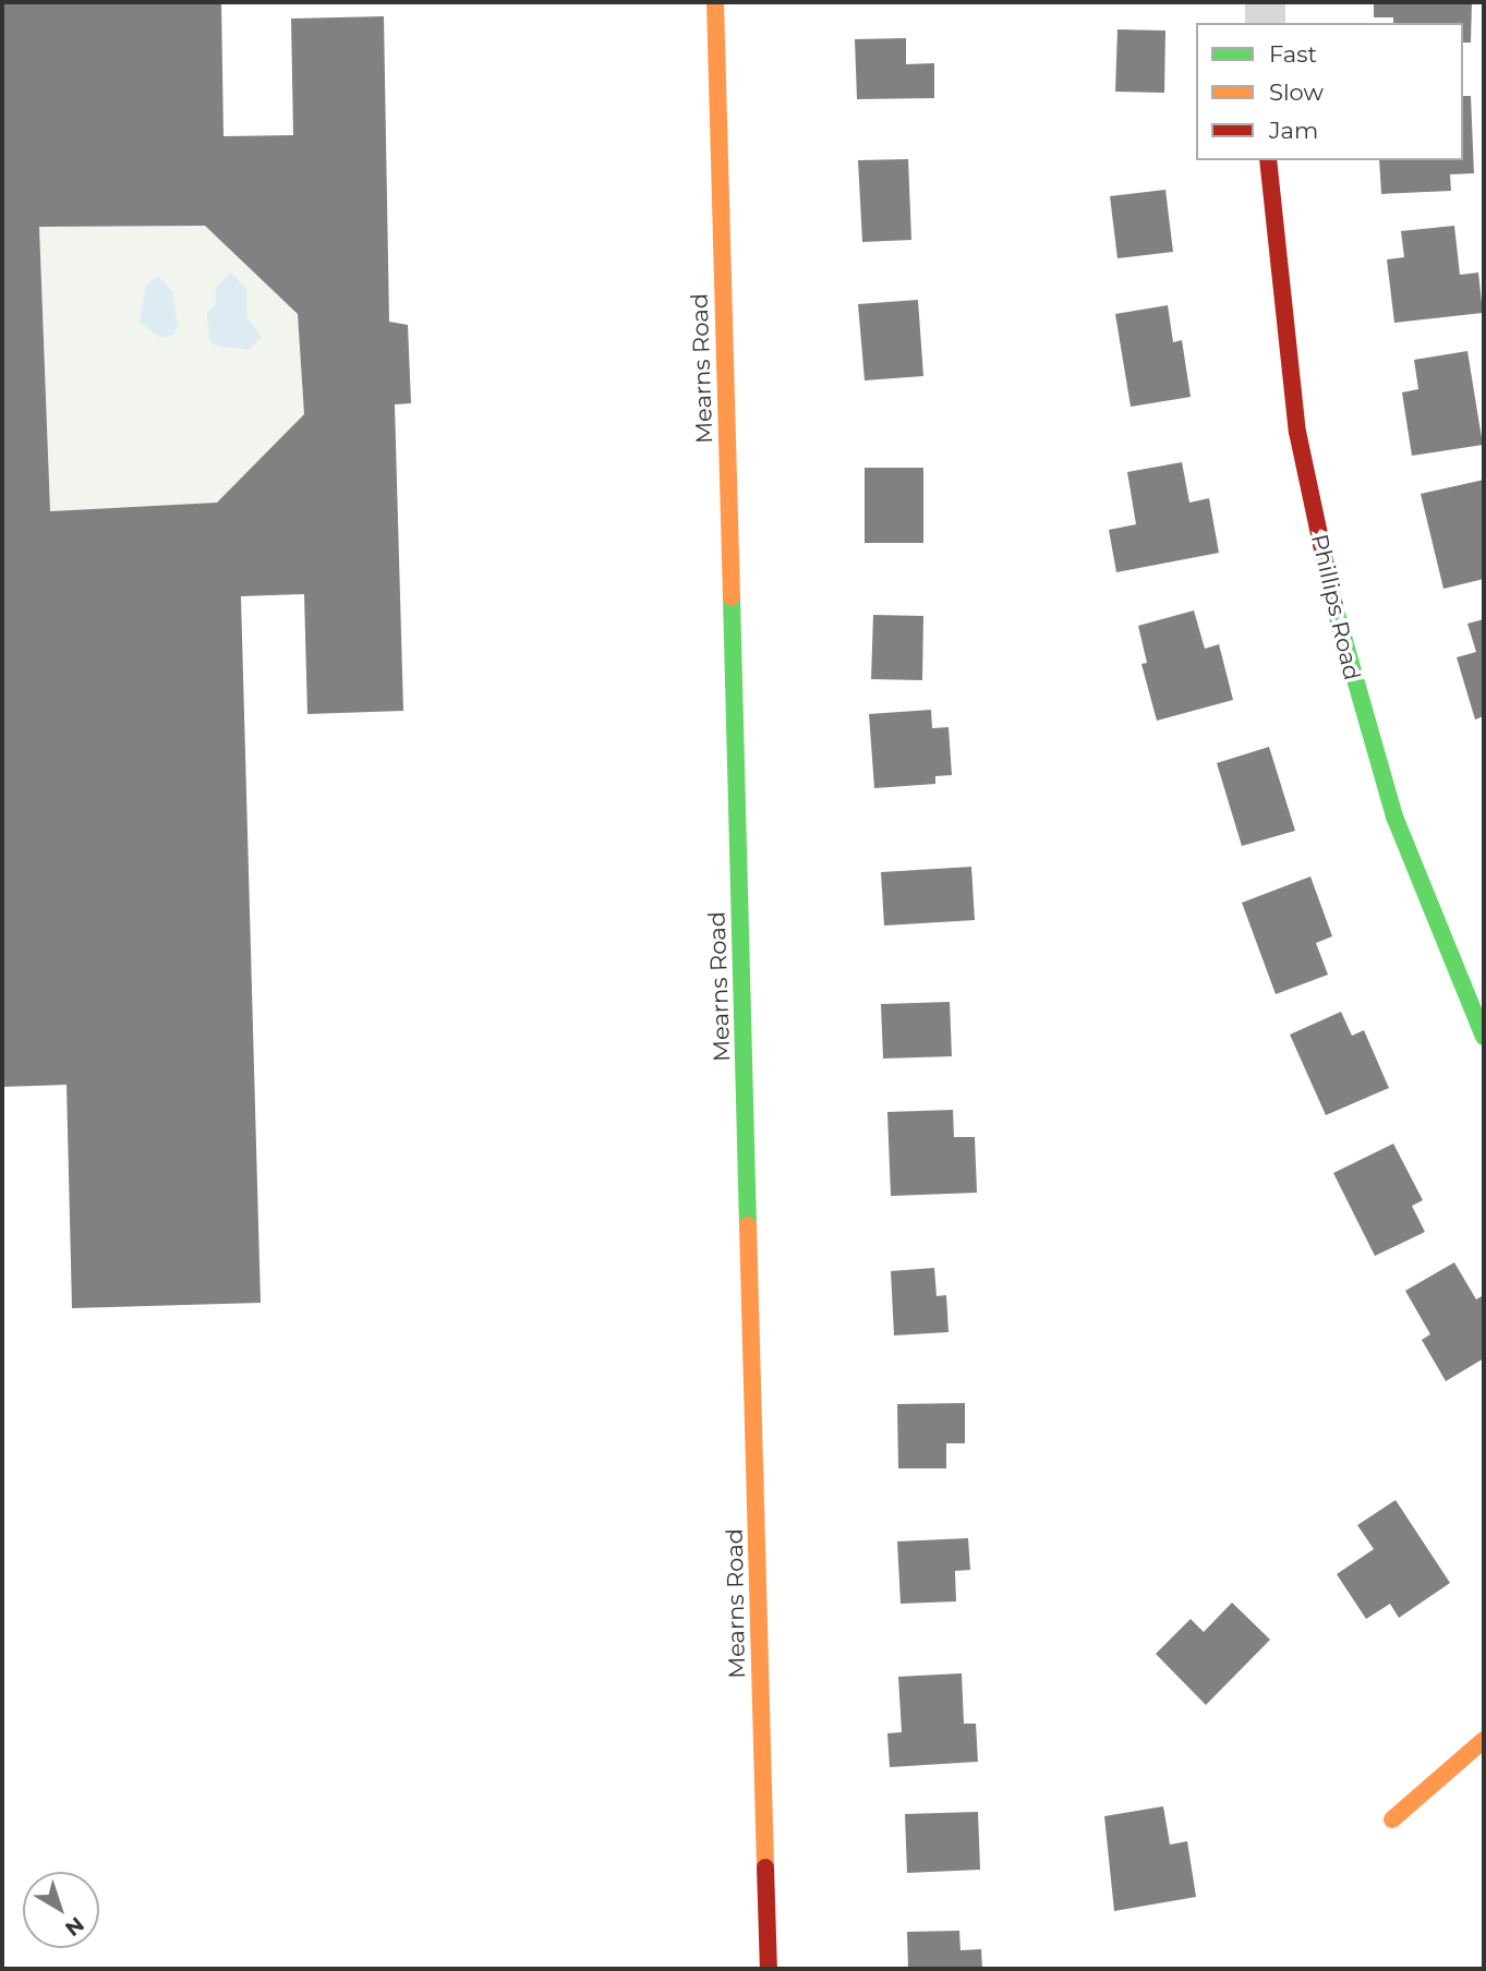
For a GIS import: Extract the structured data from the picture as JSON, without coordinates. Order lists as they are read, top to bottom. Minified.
{"streets":{"street":["Mearns Road","Phillips Road"]},"legend":["Fast","Slow","Jam"],"north":"bottom right"}
